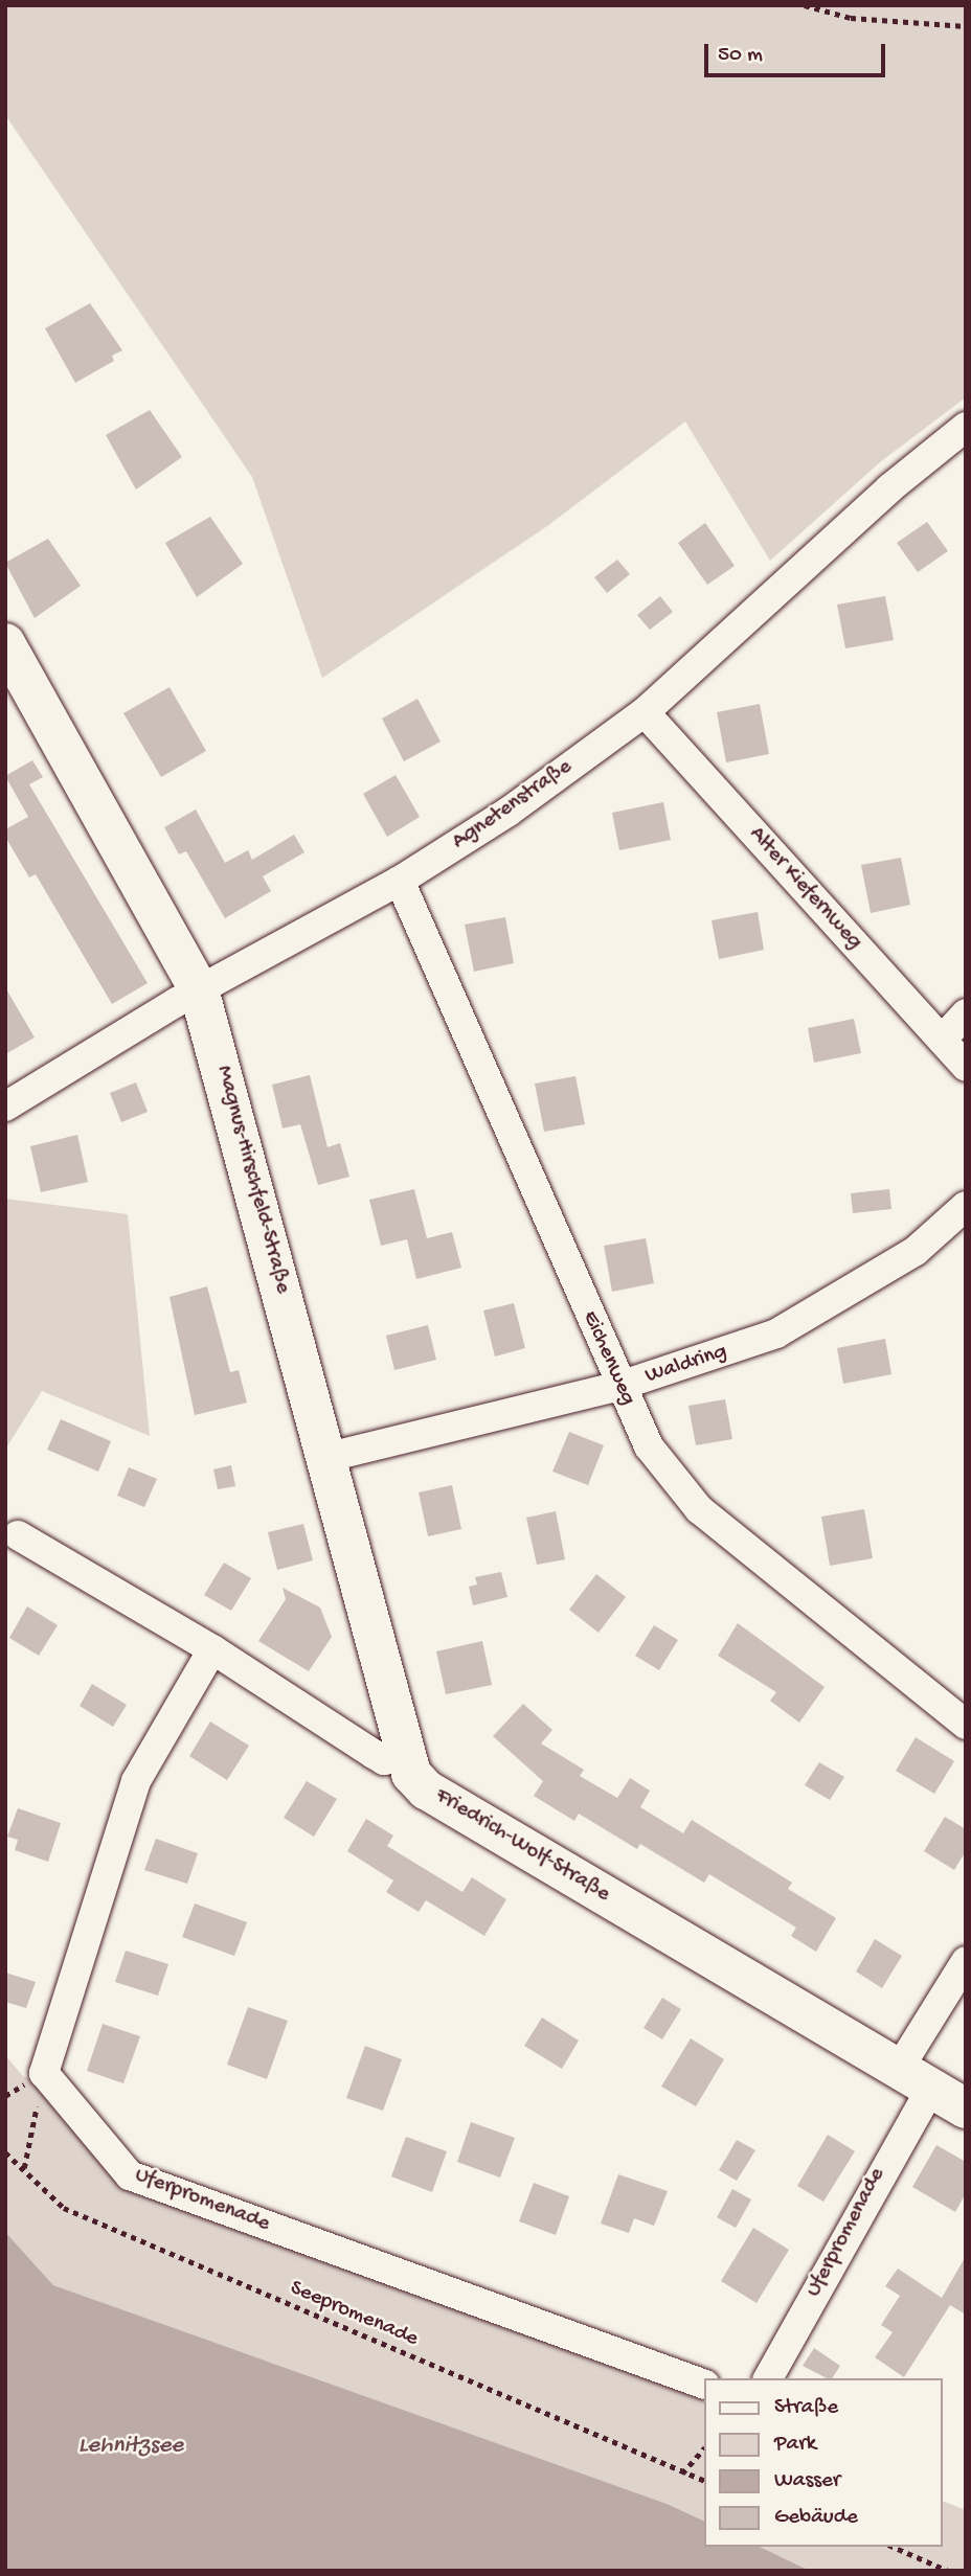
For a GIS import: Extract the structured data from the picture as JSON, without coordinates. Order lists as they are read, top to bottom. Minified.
{"streets":{"street":["Agnetenstraße","Alter Kiefernweg","Magnus-Hirschfeld-Straße","Eichenweg","Waldring","Friedrich-Wolf-Straße","Uferpromenade"],"path":["Seepromenade"]},"crossings":[["Agnetenstraße","Alter Kiefernweg"],["Agnetenstraße","Magnus-Hirschfeld-Straße"],["Agnetenstraße","Eichenweg"],["Magnus-Hirschfeld-Straße","Waldring"],["Magnus-Hirschfeld-Straße","Friedrich-Wolf-Straße"],["Eichenweg","Waldring"],["Friedrich-Wolf-Straße","Uferpromenade"]],"water":["Lehnitzsee"],"legend":["Straße","Park","Wasser","Gebäude"],"scale_bar":"50 m"}
